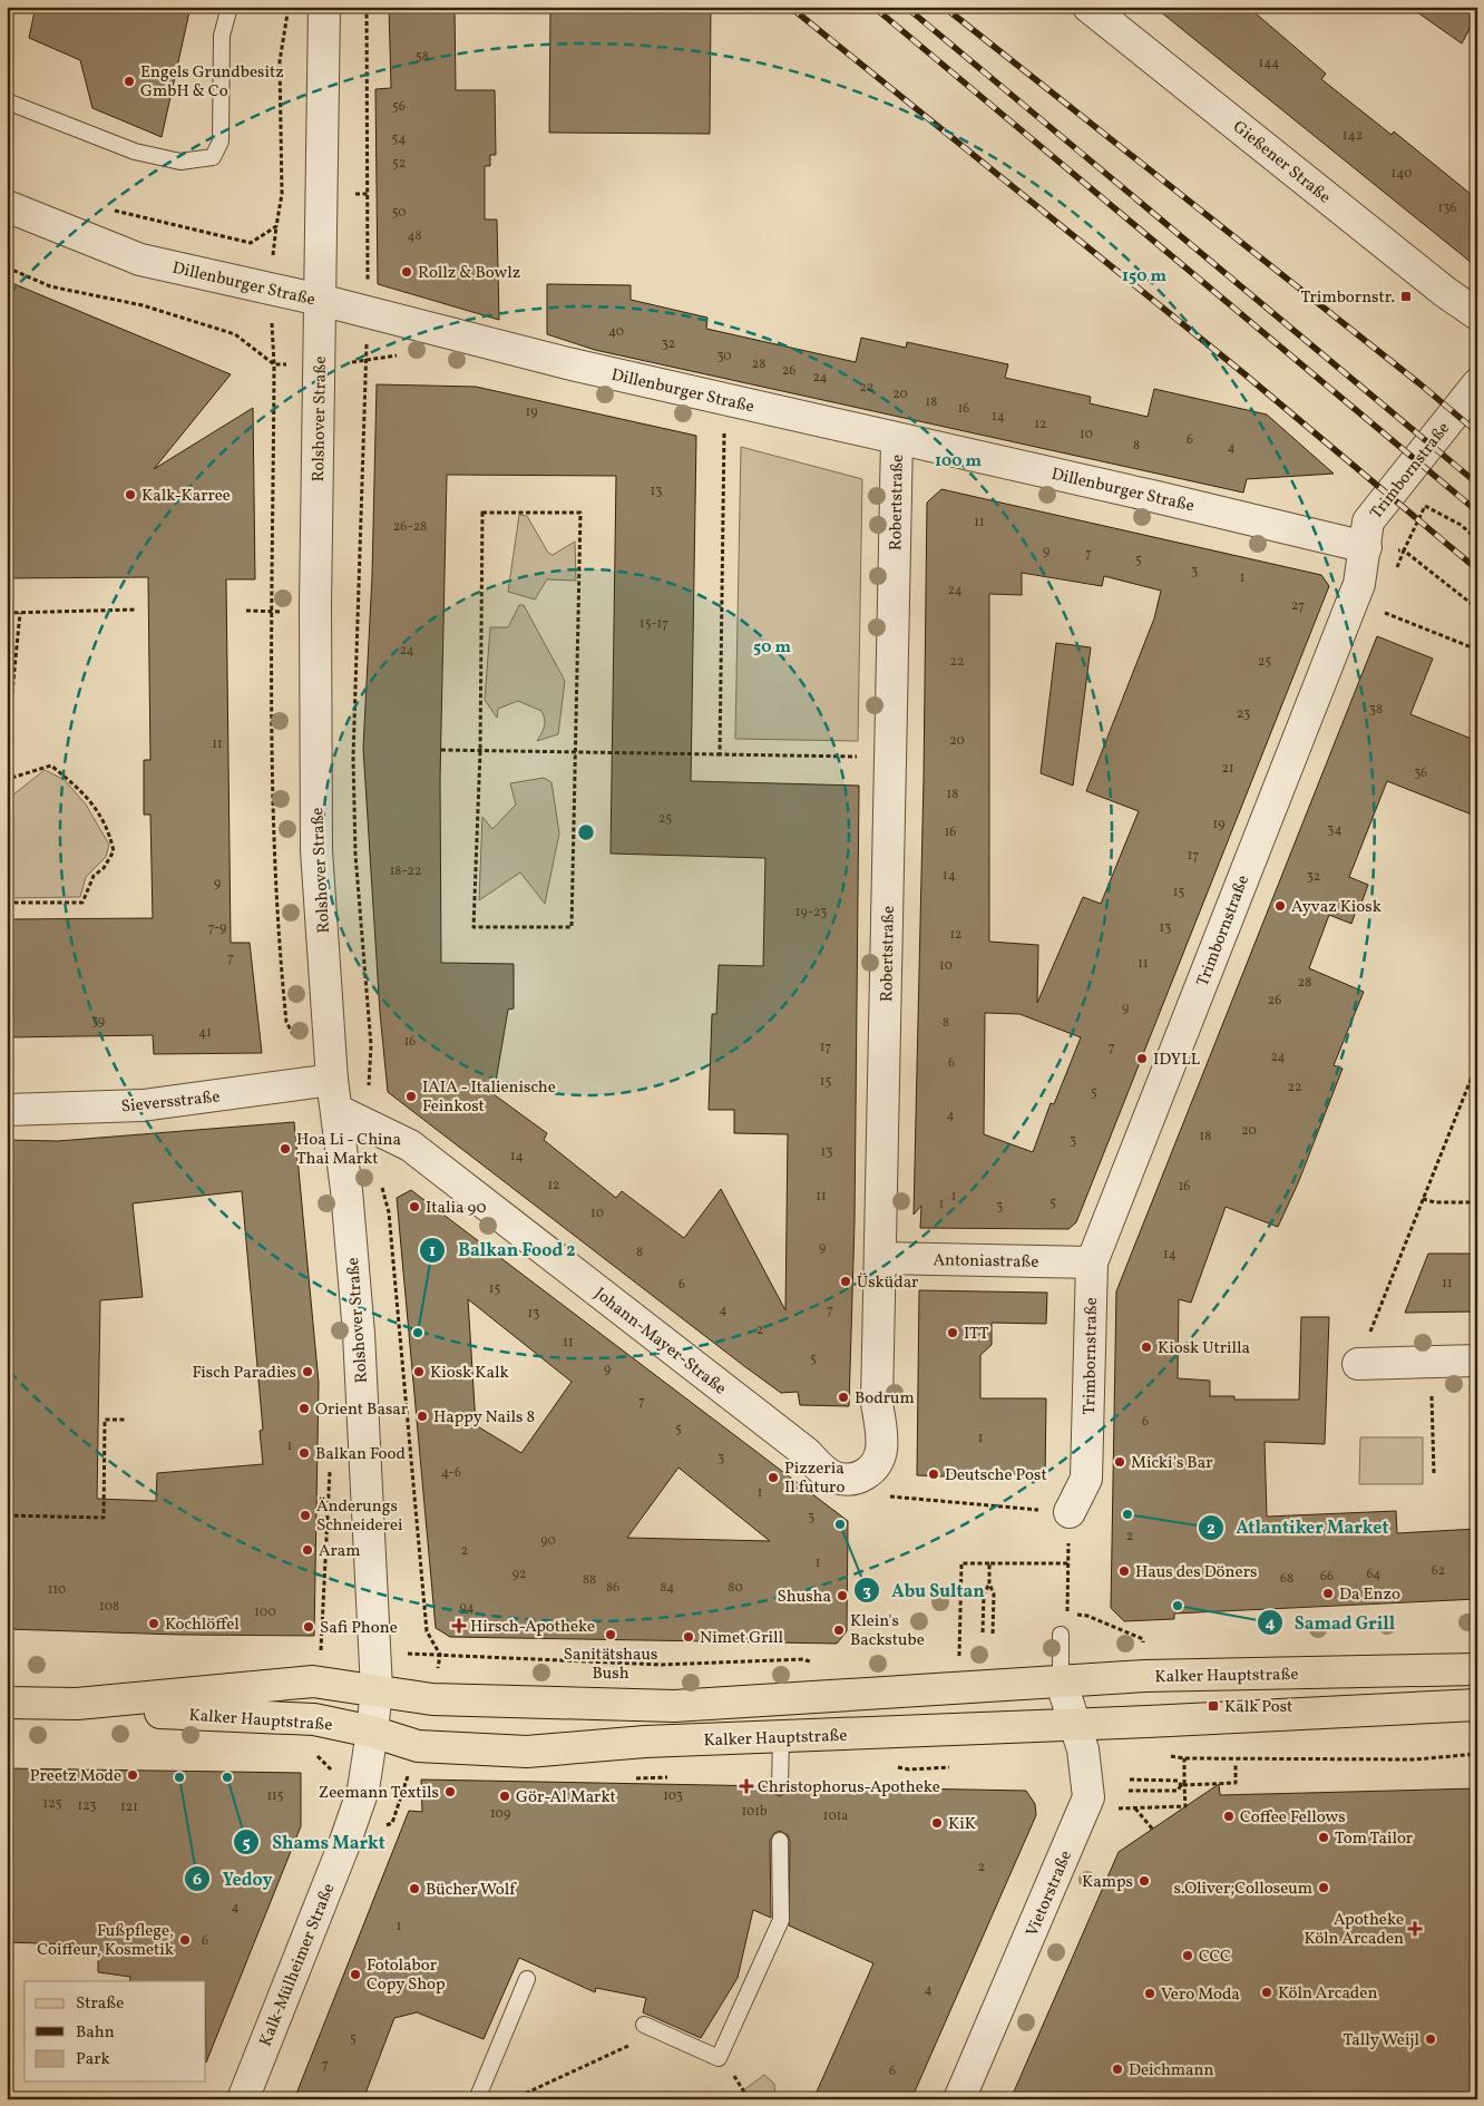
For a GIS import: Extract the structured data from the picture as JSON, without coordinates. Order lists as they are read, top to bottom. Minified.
{"streets":{"main road":["Kalker Hauptstraße"],"street":["Gießener Straße","Dillenburger Straße","Rolshover Straße","Trimbornstraße","Robertstraße","Sieversstraße","Antoniastraße","Johann-Mayer-Straße","Vietorstraße","Kalk-Mülheimer Straße"]},"crossings":[["Dillenburger Straße","Rolshover Straße"],["Dillenburger Straße","Trimbornstraße"],["Dillenburger Straße","Robertstraße"],["Rolshover Straße","Sieversstraße"],["Rolshover Straße","Johann-Mayer-Straße"],["Rolshover Straße","Kalker Hauptstraße"],["Rolshover Straße","Kalk-Mülheimer Straße"],["Trimbornstraße","Antoniastraße"],["Robertstraße","Antoniastraße"],["Robertstraße","Johann-Mayer-Straße"],["Kalker Hauptstraße","Vietorstraße"],["Kalker Hauptstraße","Kalk-Mülheimer Straße"]],"places":{"other":["Engels Grundbesitz GmbH & Co","Rollz & Bowlz","Kalk-Karree","Ayvaz Kiosk","IDYLL","IAIA - Italienische Feinkost","Hoa Li - China Thai Markt","Italia 90","Üsküdar","Balkan Food 2","ITT","Kiosk Utrilla","Fisch Paradies","Kiosk Kalk","Bodrum","Orient Basar","Happy Nails 8","Balkan Food","Micki's Bar","Deutsche Post","Pizzeria Il futuro","Atlantiker Market","Änderungs Schneiderei","Abu Sultan","Aram","Haus des Döners","Da Enzo","Shusha","Samad Grill","Kochlöffel","Safi Phone","Klein's Backstube","Sanitätshaus Bush","Nimet Grill","Preetz Mode","Yedoy","Shams Markt","Zeemann Textils","Gör-Al Markt","Coffee Fellows","KiK","Tom Tailor","Kamps","s.Oliver;Colloseum","Bücher Wolf","Fußpflege, Coiffeur, Kosmetik","CCC","Fotolabor Copy Shop","Köln Arcaden","Vero Moda","Tally Weijl","Deichmann"],"transit":["Trimbornstr.","Kalk Post"],"health":["Hirsch-Apotheke","Christophorus-Apotheke","Apotheke Köln Arcaden"]},"house_numbers":["58","144","56","142","54","52","140","136","50","48","40","32","30","28","26","24","22","20","18","16","19","14","12","10","6","8","4","13","11","26-28","9","7","5","3","1","24","27","15-17","24","22","25","38","23","20","11","21","36","18","25","19","34","16","17","18-22","14","32","9","15","19-23","7-9","13","12","7","11","10","28","26","9","39","8","41","16","17","7","24","6","15","22","5","4","20","18","3","13","14","12","16","11","1","5","1","3","10","9","8","14","11","6","15","4","7","13","2","11","5","9","7","6","5","1","1","3","4-6","1","3","2","90","2","1","62","92","64","66","68","88","86","84","80","110","108","94","100","115","103","125","123","121","101b","109","101a","2","4","1","6","4","5","7","6"],"legend":["Straße","Bahn","Park"],"rings":["150 m","100 m","50 m"]}
